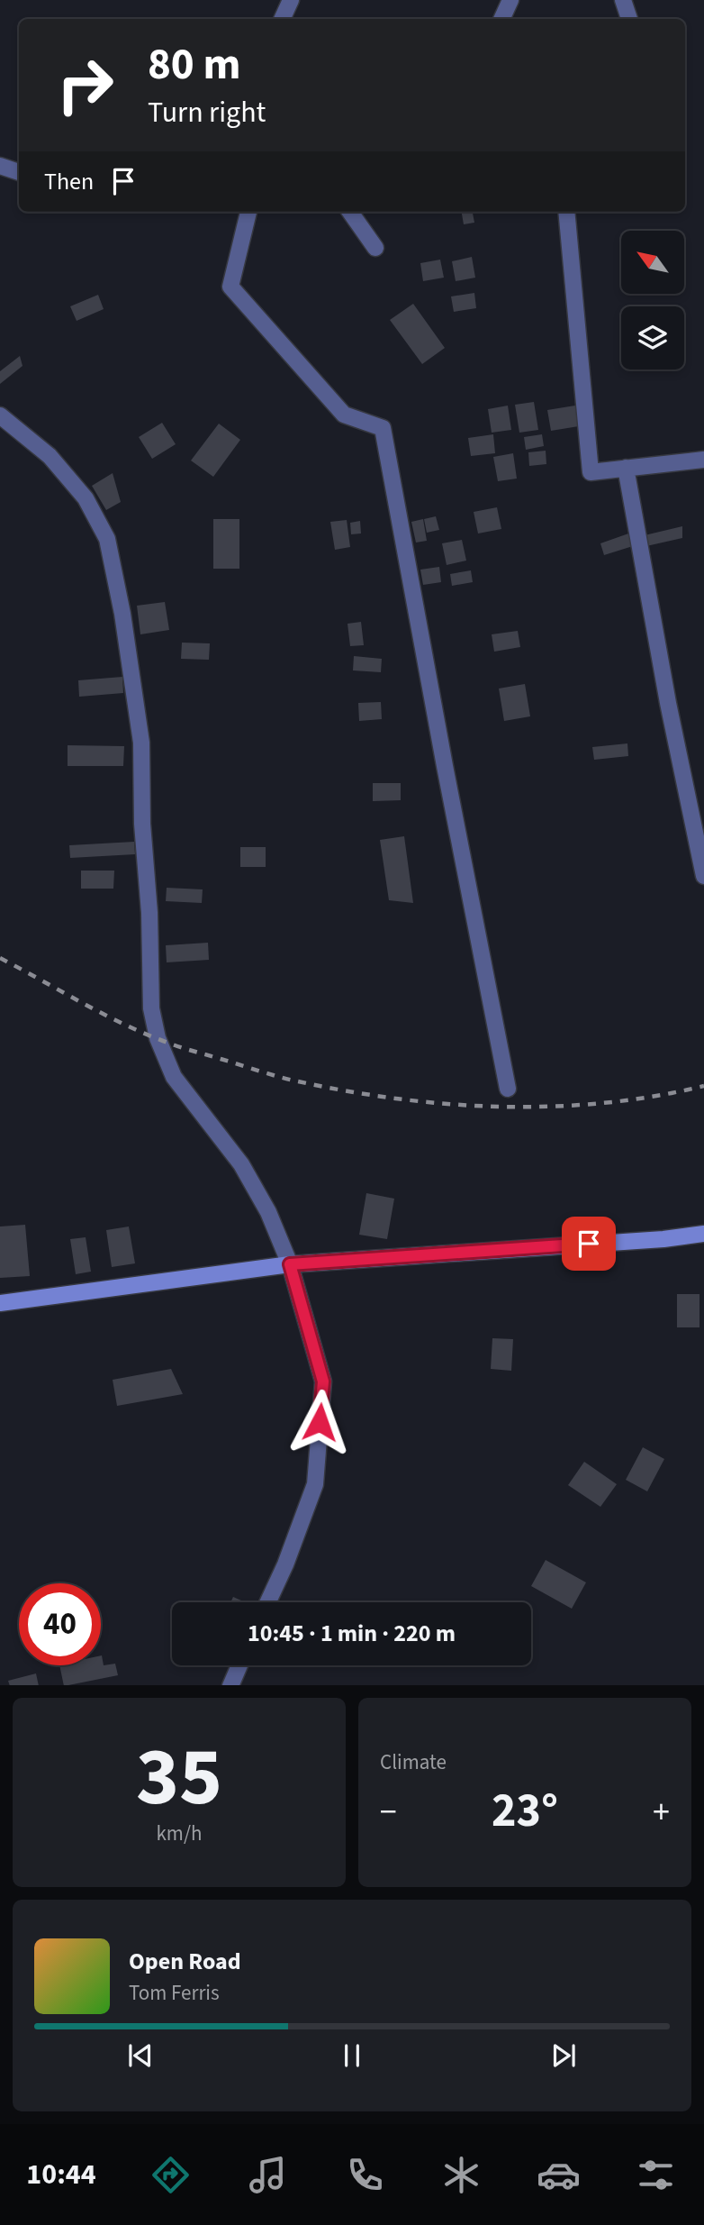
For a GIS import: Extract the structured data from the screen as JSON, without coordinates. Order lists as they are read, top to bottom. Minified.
{"north":"top left","page":{"turn":["80 m","Turn right"],"then":"Then","limit":"40","trip":"10:45 · 1 min · 220 m","tile":[["35","km/h"],"Climate"],"heat":["−","23°","+"],"song":["Open Road","Tom Ferris"],"tabs":"10:44"}}
